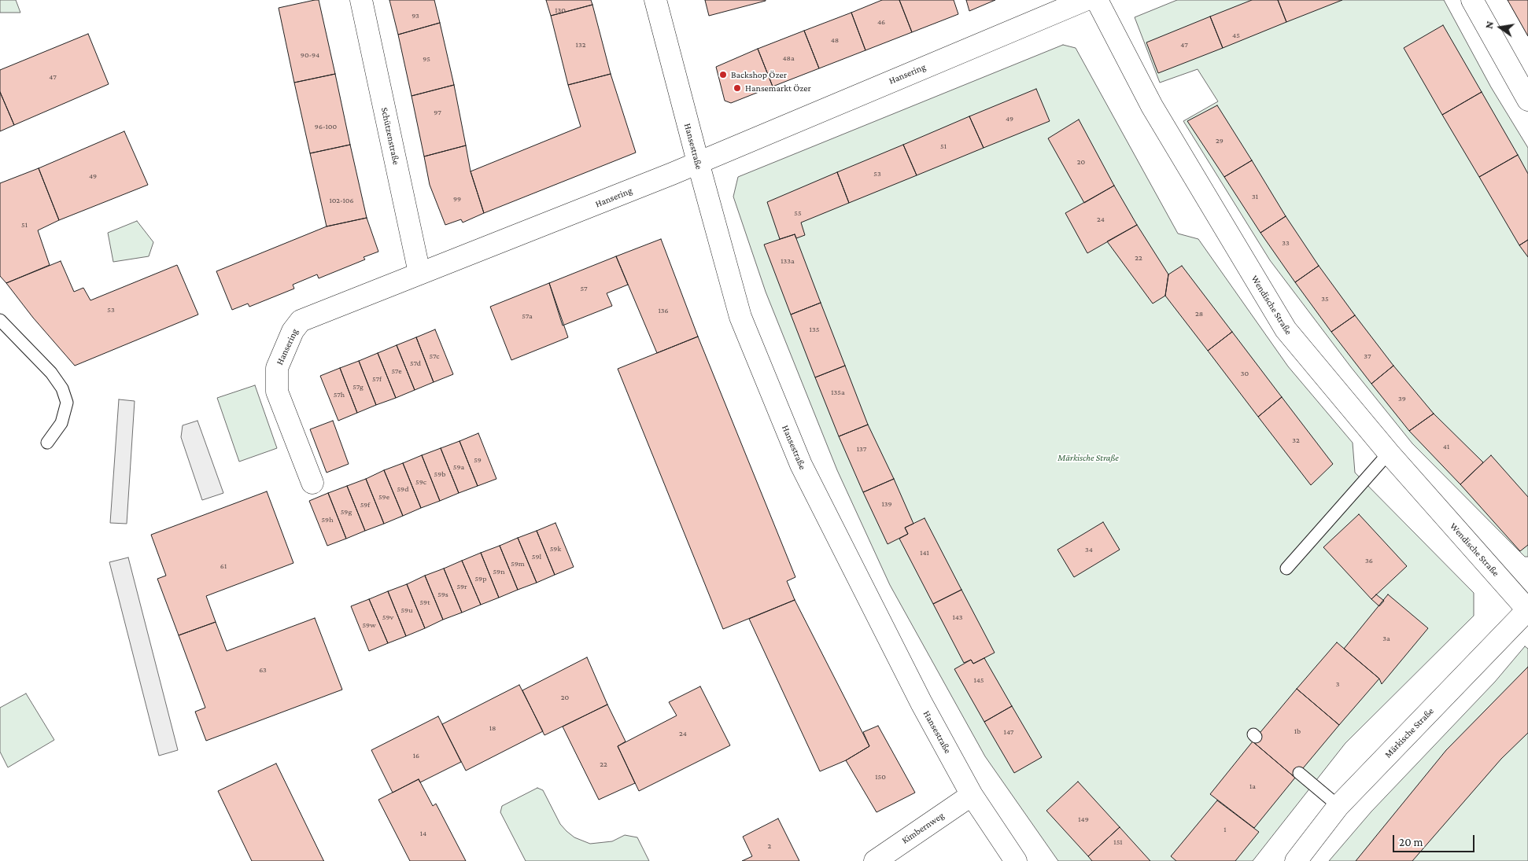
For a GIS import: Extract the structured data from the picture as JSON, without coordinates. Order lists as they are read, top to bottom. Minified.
{"streets":{"street":["Hansering","Schützenstraße","Hansestraße","Wendische Straße","Märkische Straße","Kimbernweg"]},"crossings":[["Hansering","Schützenstraße"],["Hansering","Hansestraße"],["Hansestraße","Kimbernweg"],["Wendische Straße","Märkische Straße"]],"parks":["Märkische Straße"],"places":["Backshop Özer","Hansemarkt Özer"],"house_numbers":["130","93","46","45","48","132","47","90-94","48a","95","47","97","49","96-100","29","51","20","53","49","31","99","102-106","55","24","51","33","22","133a","57","35","53","136","28","57a","135","57c","37","57d","57e","30","57f","57g","135a","57h","39","32","41","137","59","59a","59b","59c","59d","59e","139","59f","59g","59h","59k","34","141","59l","36","59m","61","59n","59p","59r","59s","59t","59u","59v","143","59w","3a","63","145","3","20","18","1b","147","24","16","22","150","1a","149","1","14","151","2"],"scale_bar":"20 m","north":"left"}
